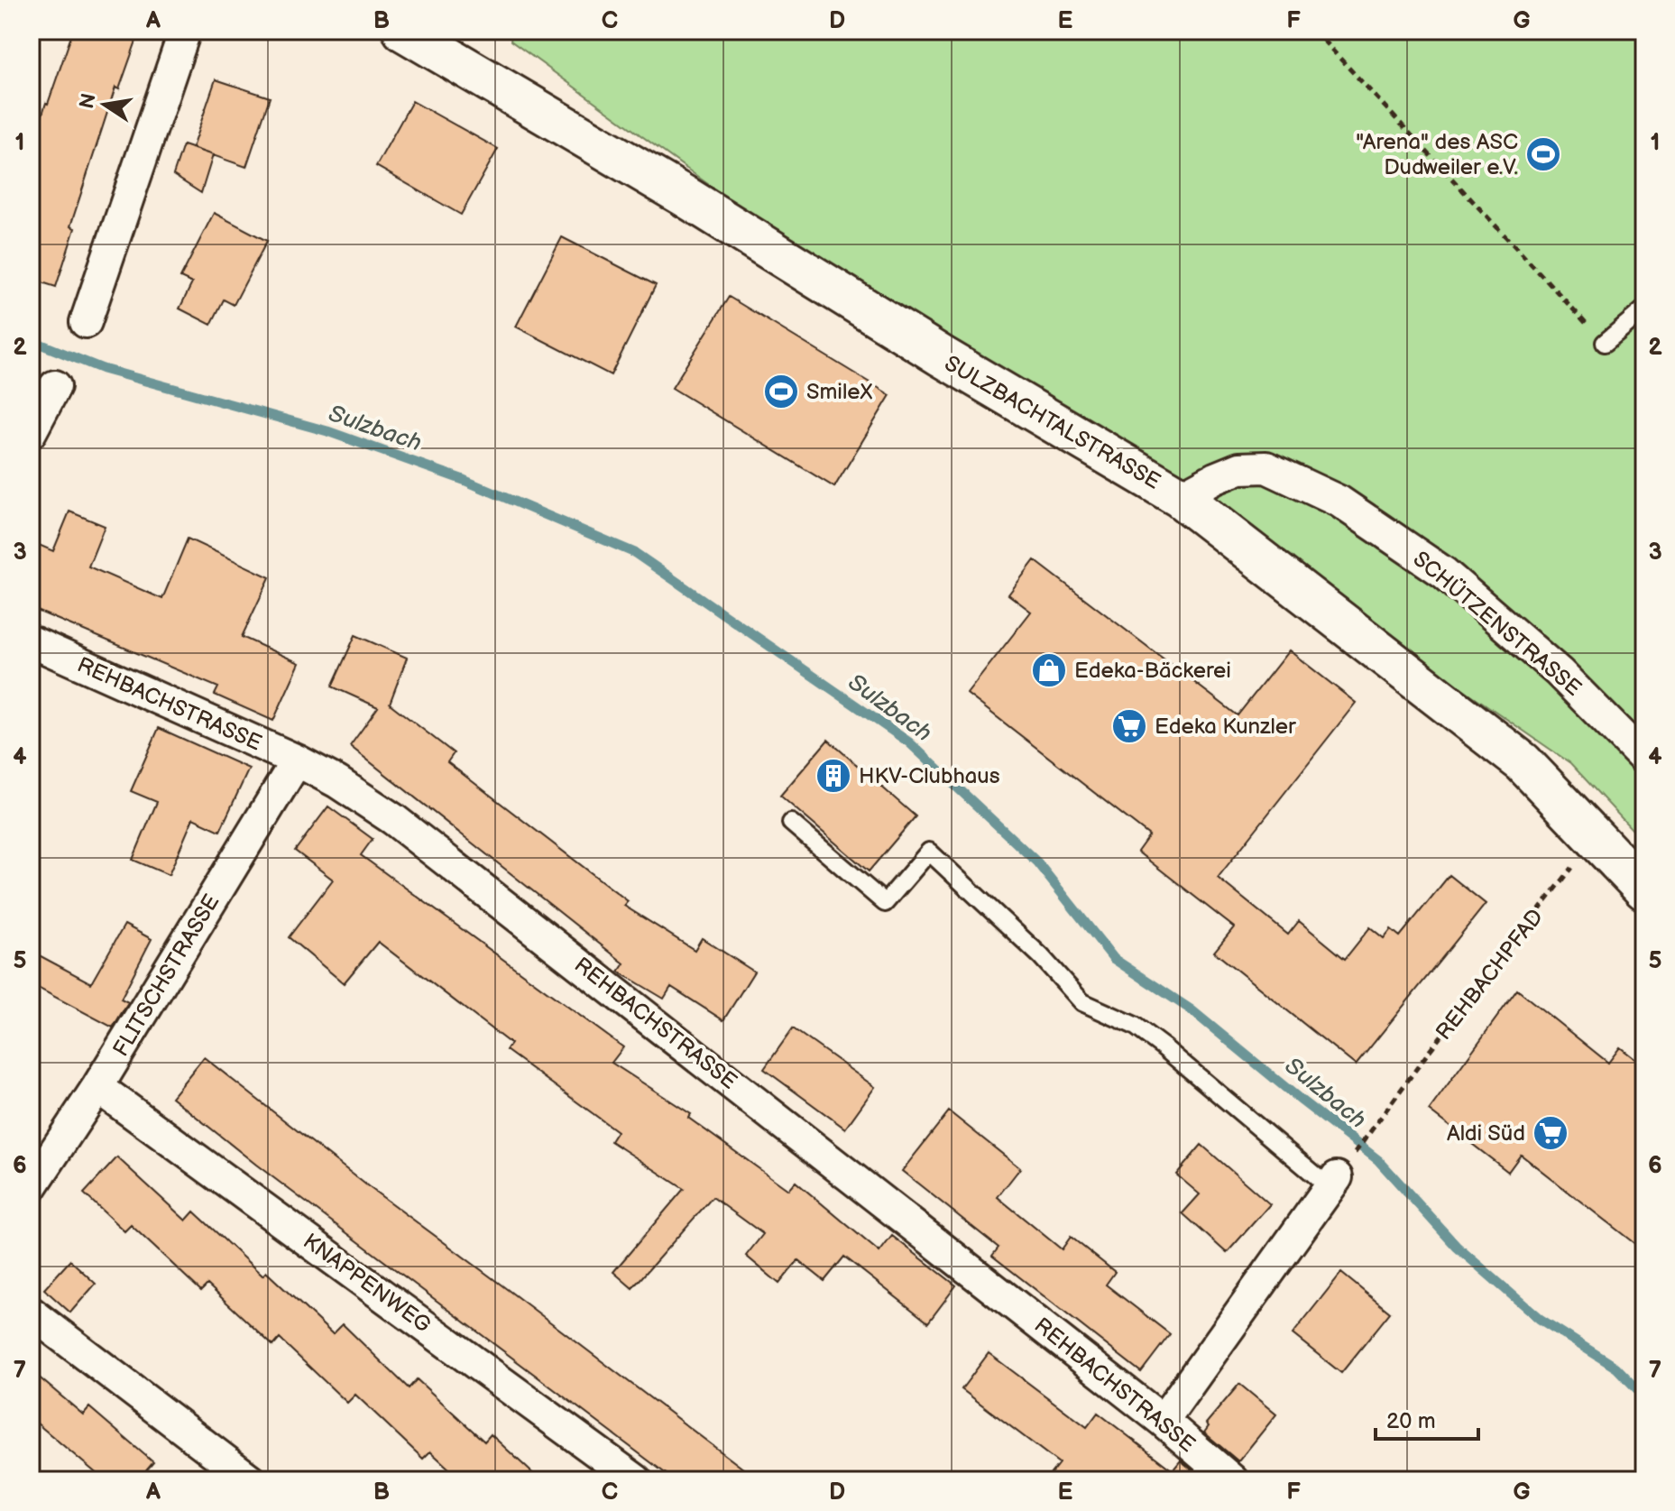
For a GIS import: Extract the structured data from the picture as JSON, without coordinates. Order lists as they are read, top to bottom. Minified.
{"streets":{"main road":["SULZBACHTALSTRASSE"],"street":["SCHÜTZENSTRASSE","REHBACHSTRASSE","FLITSCHSTRASSE","KNAPPENWEG"],"path":["REHBACHPFAD"]},"crossings":[["SULZBACHTALSTRASSE","SCHÜTZENSTRASSE"],["SULZBACHTALSTRASSE","REHBACHPFAD"],["REHBACHSTRASSE","FLITSCHSTRASSE"],["FLITSCHSTRASSE","KNAPPENWEG"]],"water":["Sulzbach"],"places":{"sports":["\"Arena\" des ASC Dudweiler e.V.","SmileX"],"shop":["Edeka-Bäckerei"],"supermarket":["Edeka Kunzler","Aldi Süd"],"building":["HKV-Clubhaus"]},"scale_bar":"20 m","north":"left","grid":{"columns":["A","B","C","D","E","F","G"],"rows":["1","2","3","4","5","6","7"]}}
